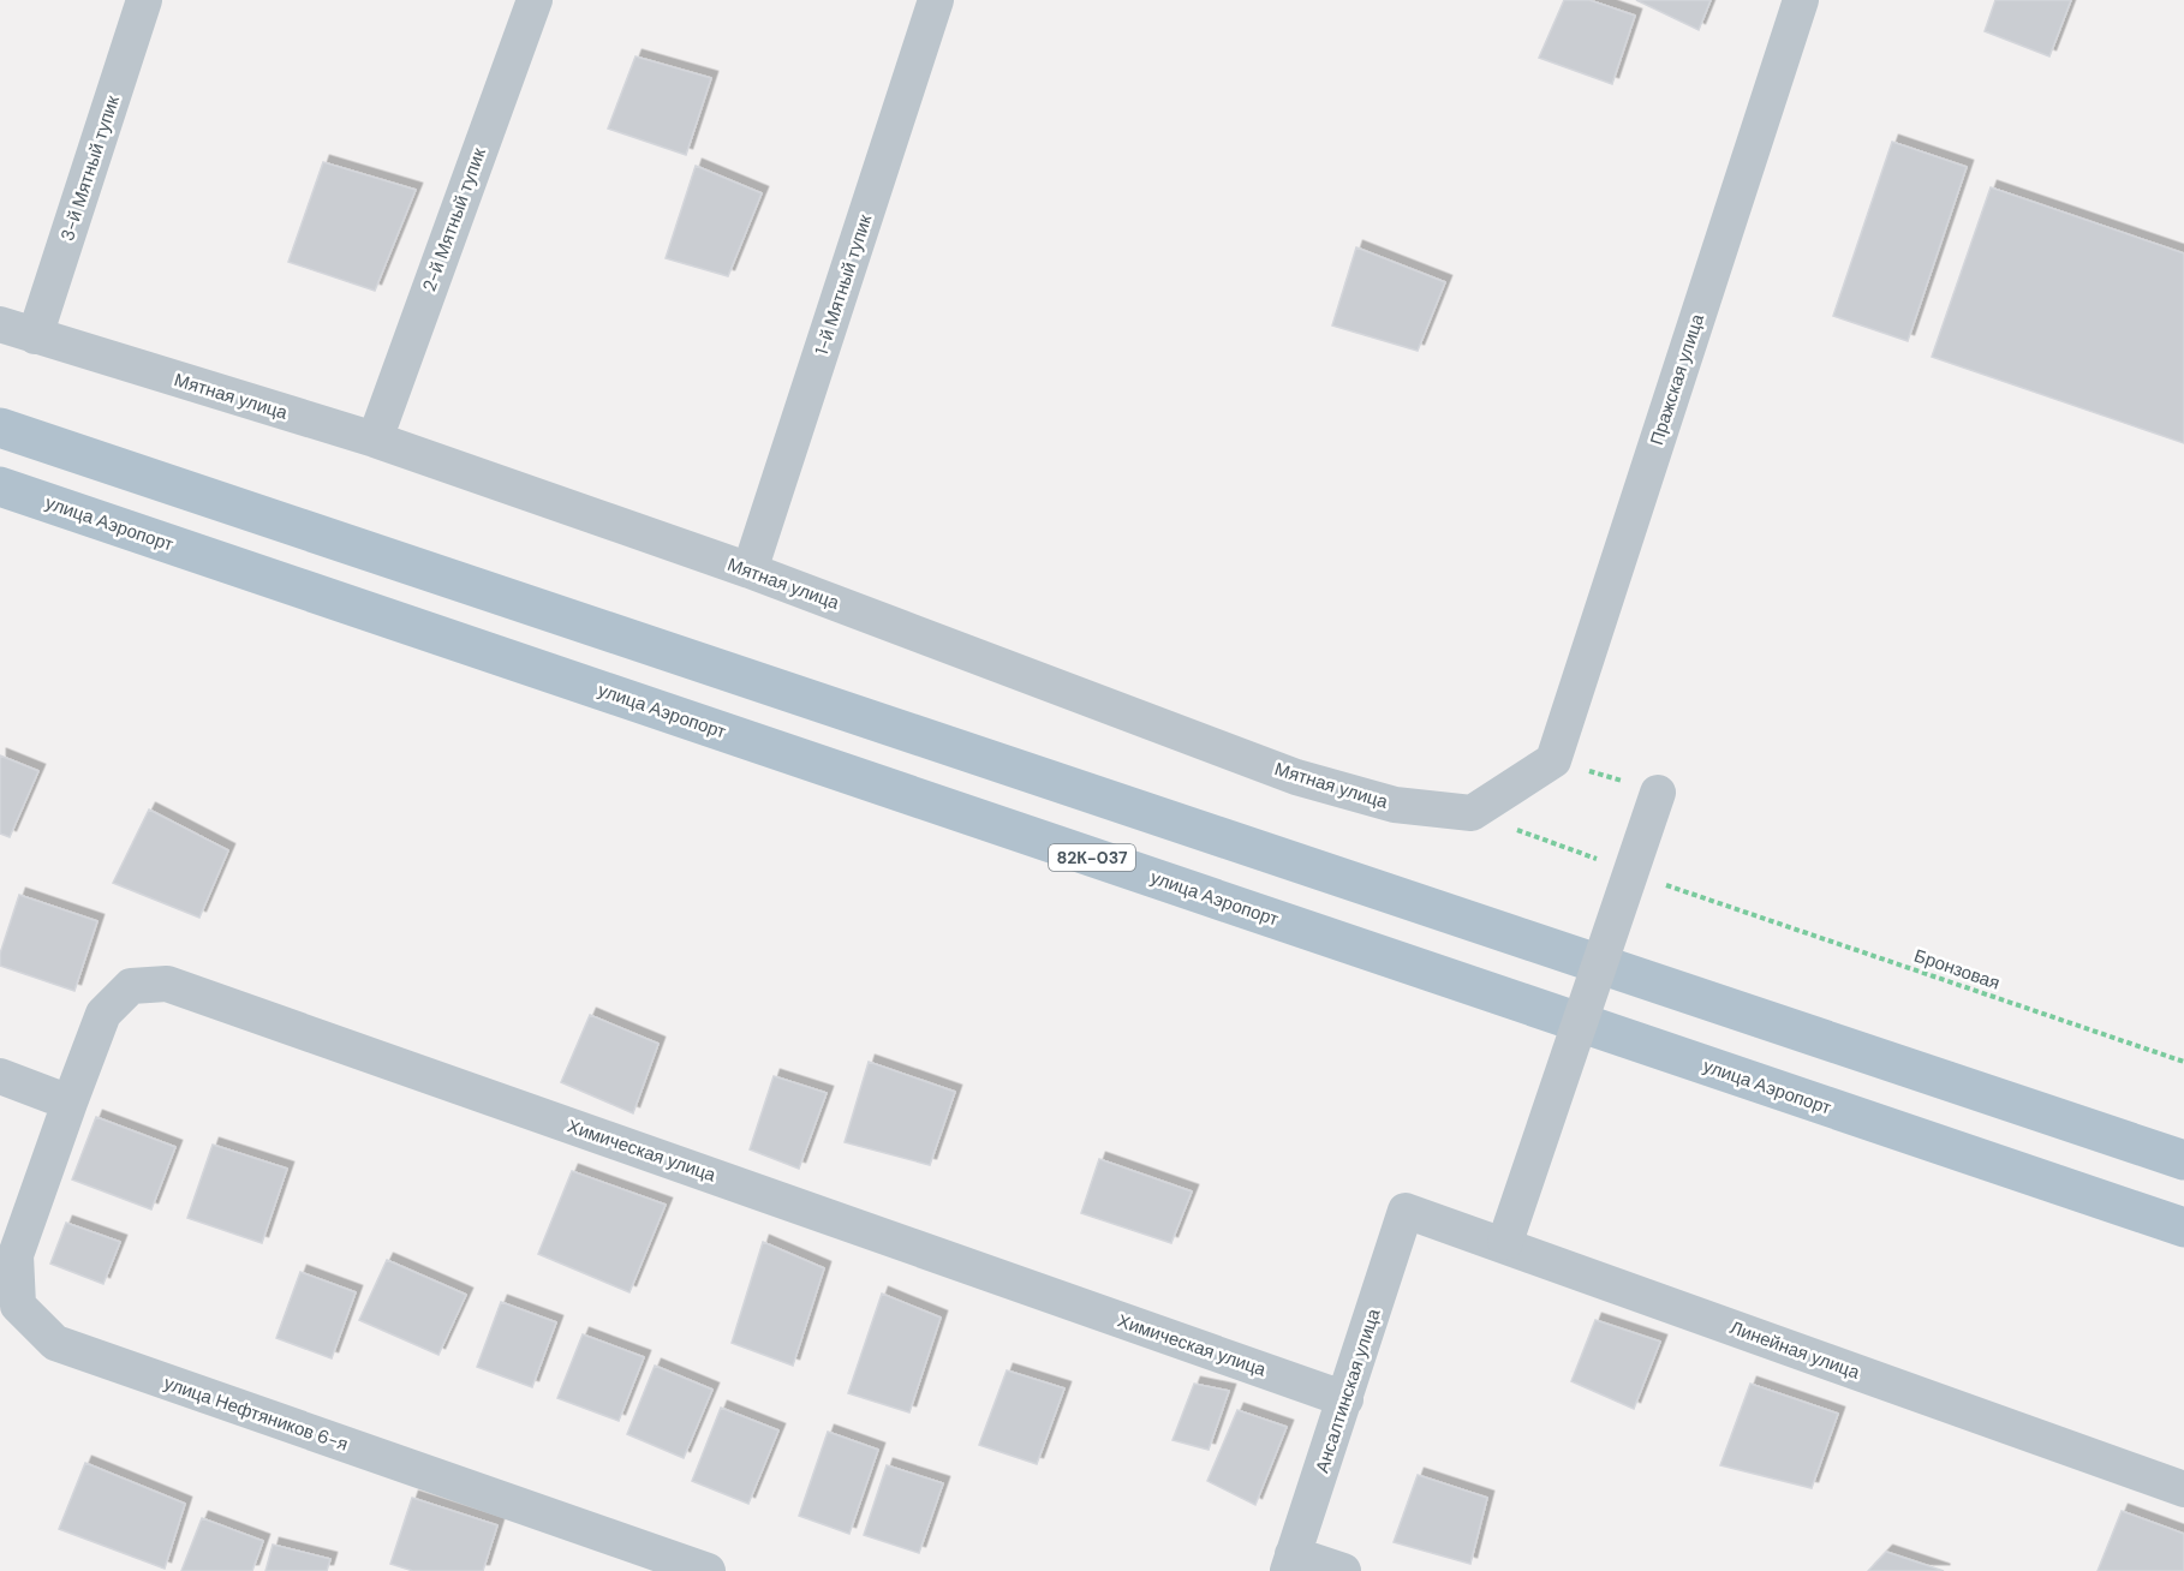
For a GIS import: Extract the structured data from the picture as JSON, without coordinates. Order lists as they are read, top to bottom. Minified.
{"streets":{"main road":["улица Аэропорт","82К-037"],"street":["3-й Мятный тупик","2-й Мятный тупик","1-й Мятный тупик","Пражская улица","Мятная улица","Химическая улица","Линейная улица","Ансалтинская улица","улица Нефтяников 6-я"],"path":["Бронзовая"]},"crossings":[["3-й Мятный тупик","Мятная улица"],["2-й Мятный тупик","Мятная улица"],["1-й Мятный тупик","Мятная улица"],["Пражская улица","Мятная улица"],["Химическая улица","Ансалтинская улица"],["Химическая улица","улица Нефтяников 6-я"],["Линейная улица","Ансалтинская улица"]]}
